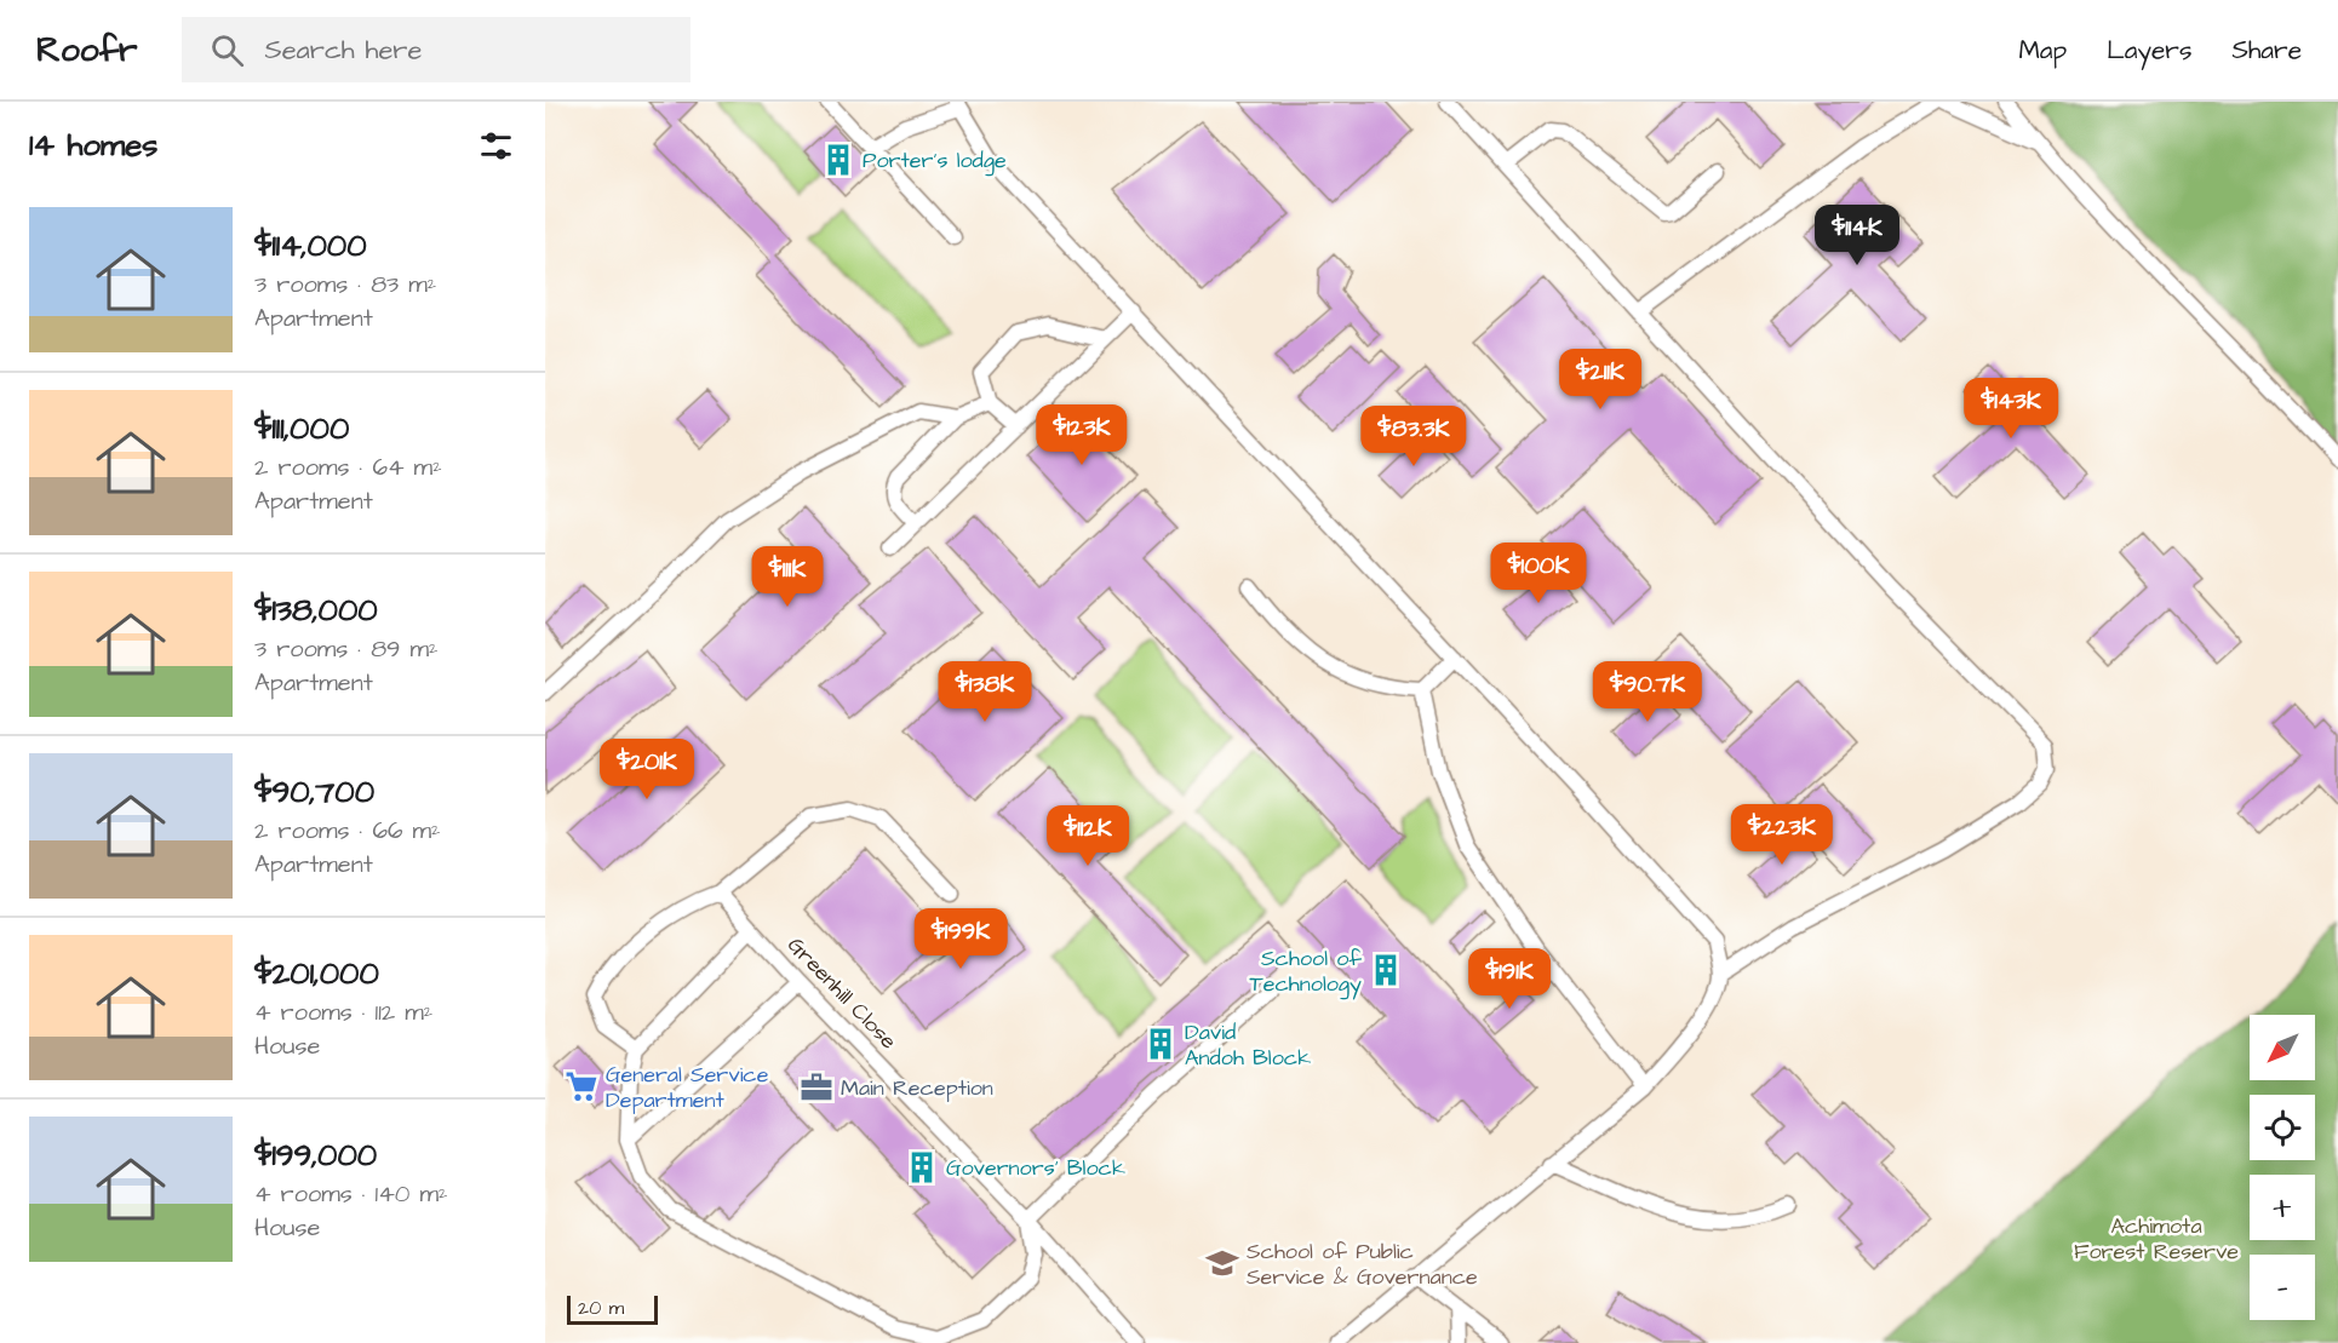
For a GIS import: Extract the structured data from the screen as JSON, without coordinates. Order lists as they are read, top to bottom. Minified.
{"streets":{"lane":["Greenhill Close"]},"parks":["Achimota Forest Reserve"],"places":{"building":["Porter's lodge","School of Technology","David Andoh Block","Governors' Block"],"supermarket":["General Service Department"],"office":["Main Reception"],"school or university":["School of Public Service & Governance"]},"scale_bar":"20 m","north":"bottom left","page":{"header":"Roofr","search":"Search here","nav":["Map","Layers","Share"],"heading":"14 homes","list":[{"name":"$114,000","note":"3 rooms · 83 m² · Apartment"},{"name":"$111,000","note":"2 rooms · 64 m² · Apartment"},{"name":"$138,000","note":"3 rooms · 89 m² · Apartment"},{"name":"$90,700","note":"2 rooms · 66 m² · Apartment"},{"name":"$201,000","note":"4 rooms · 112 m² · House"},{"name":"$199,000","note":"4 rooms · 140 m² · House"}],"price":["$114K","$211K","$143K","$123K","$83.3K","$100K","$111K","$138K","$90.7K","$201K","$223K","$112K","$199K","$191K"],"map_buttons":["+","−"],"scale":"20 m"}}
